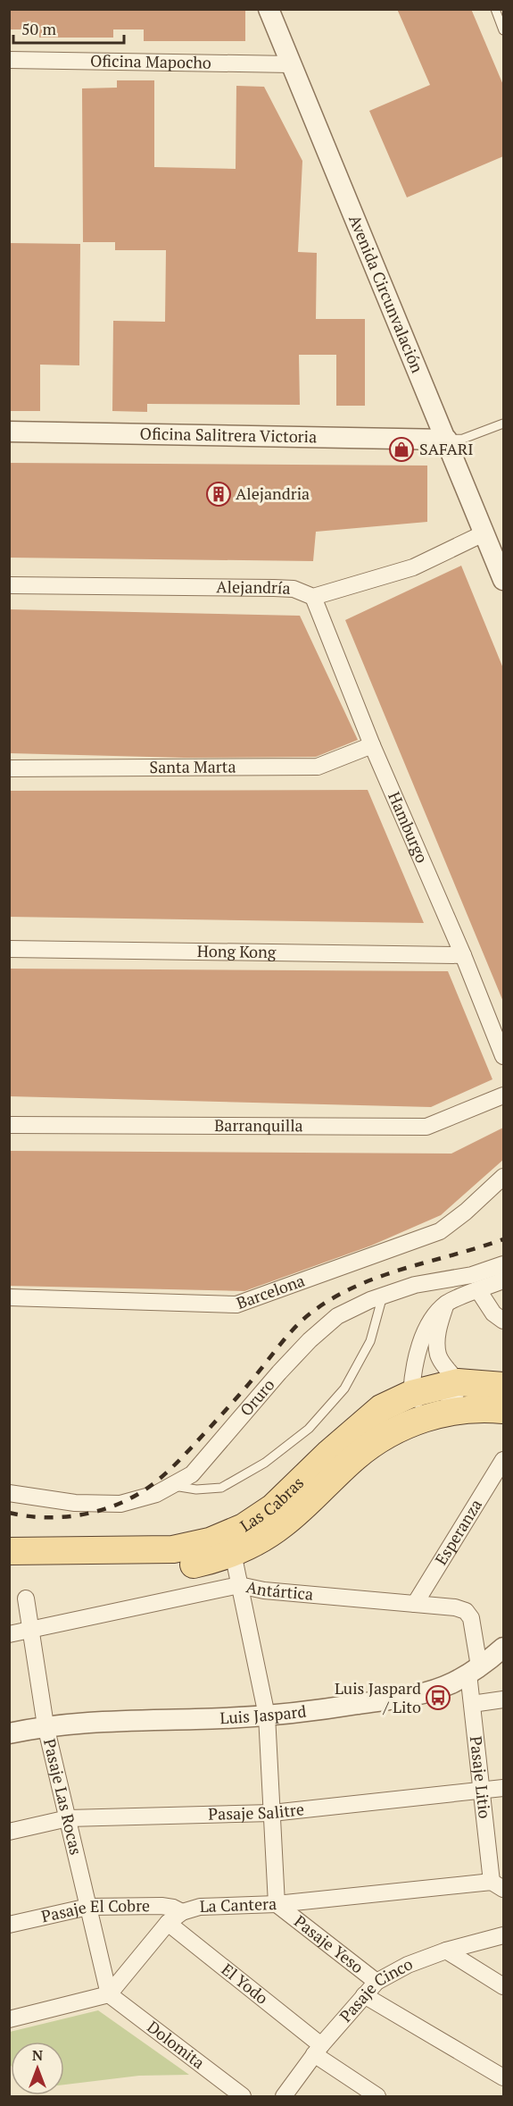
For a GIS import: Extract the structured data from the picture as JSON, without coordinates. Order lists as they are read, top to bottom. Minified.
{"streets":{"main road":["Las Cabras"],"street":["Oficina Mapocho","Avenida Circunvalación","Oficina Salitrera Victoria","Alejandría","Santa Marta","Hamburgo","Hong Kong","Barranquilla","Barcelona","Oruro","Esperanza","Antártica","Luis Jaspard","Pasaje Litio","Pasaje Las Rocas","Pasaje Salitre","La Cantera","Pasaje El Cobre","Pasaje Yeso","El Yodo","Pasaje Cinco","Dolomita"]},"crossings":[["Oficina Mapocho","Avenida Circunvalación"],["Avenida Circunvalación","Oficina Salitrera Victoria"],["Avenida Circunvalación","Alejandría"],["Alejandría","Hamburgo"],["Santa Marta","Hamburgo"],["Hamburgo","Hong Kong"],["Esperanza","Antártica"],["Antártica","Luis Jaspard"],["Antártica","Pasaje Litio"],["Antártica","Pasaje Las Rocas"],["Luis Jaspard","Pasaje Litio"],["Luis Jaspard","Pasaje Las Rocas"],["Pasaje Litio","Pasaje Salitre"],["Pasaje Litio","La Cantera"],["Pasaje Las Rocas","Pasaje Salitre"],["Pasaje Las Rocas","La Cantera"],["Pasaje Las Rocas","Pasaje El Cobre"],["Pasaje Las Rocas","Dolomita"],["La Cantera","Pasaje El Cobre"],["La Cantera","Pasaje Yeso"],["La Cantera","El Yodo"],["La Cantera","Dolomita"],["Pasaje Yeso","Pasaje Cinco"],["El Yodo","Pasaje Cinco"]],"places":{"shop":["SAFARI"],"building":["Alejandria"],"bus stop":["Luis Jaspard / Lito"]},"scale_bar":"50 m","north":"top"}
